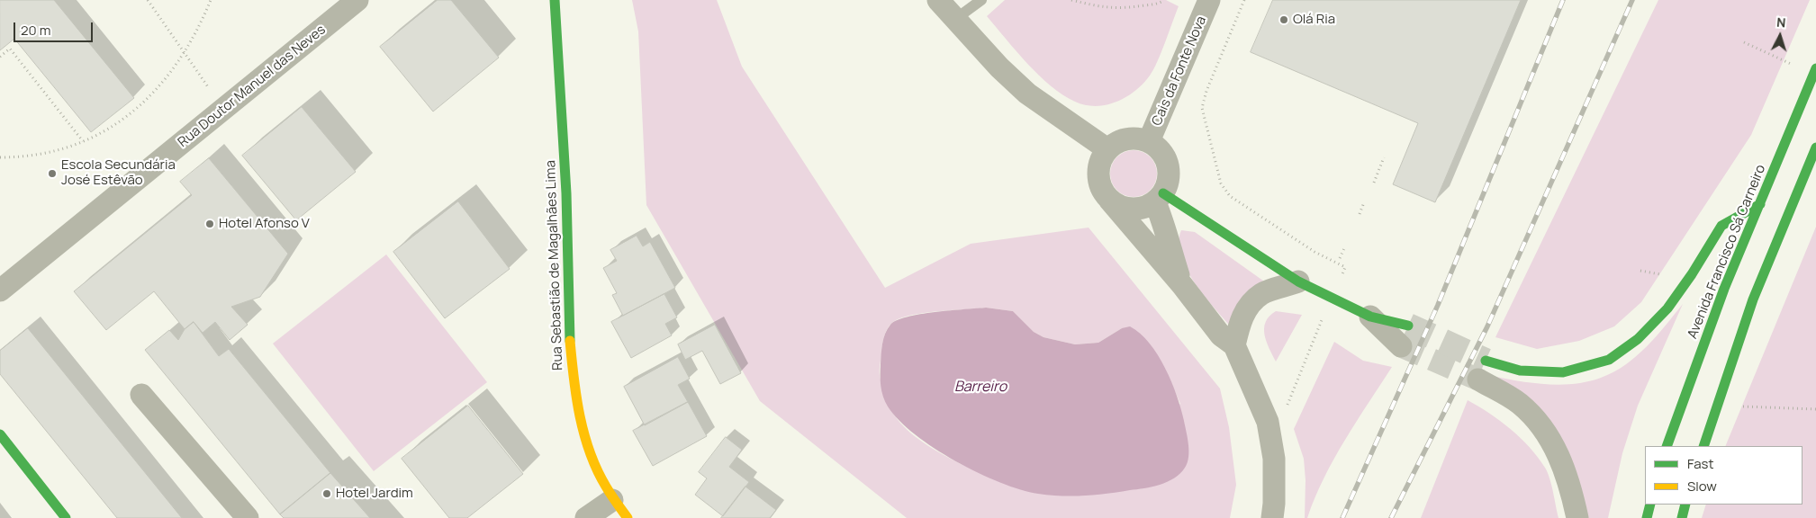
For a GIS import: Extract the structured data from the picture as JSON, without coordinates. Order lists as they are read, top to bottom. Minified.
{"streets":{"street":["Cais da Fonte Nova","Rua Doutor Manuel das Neves","Avenida Francisco Sá Carneiro","Rua Sebastião de Magalhães Lima"]},"water":["Barreiro"],"places":["Olá Ria","Escola Secundária José Estêvão","Hotel Afonso V","Hotel Jardim"],"legend":["Fast","Slow"],"scale_bar":"20 m","north":"top"}
